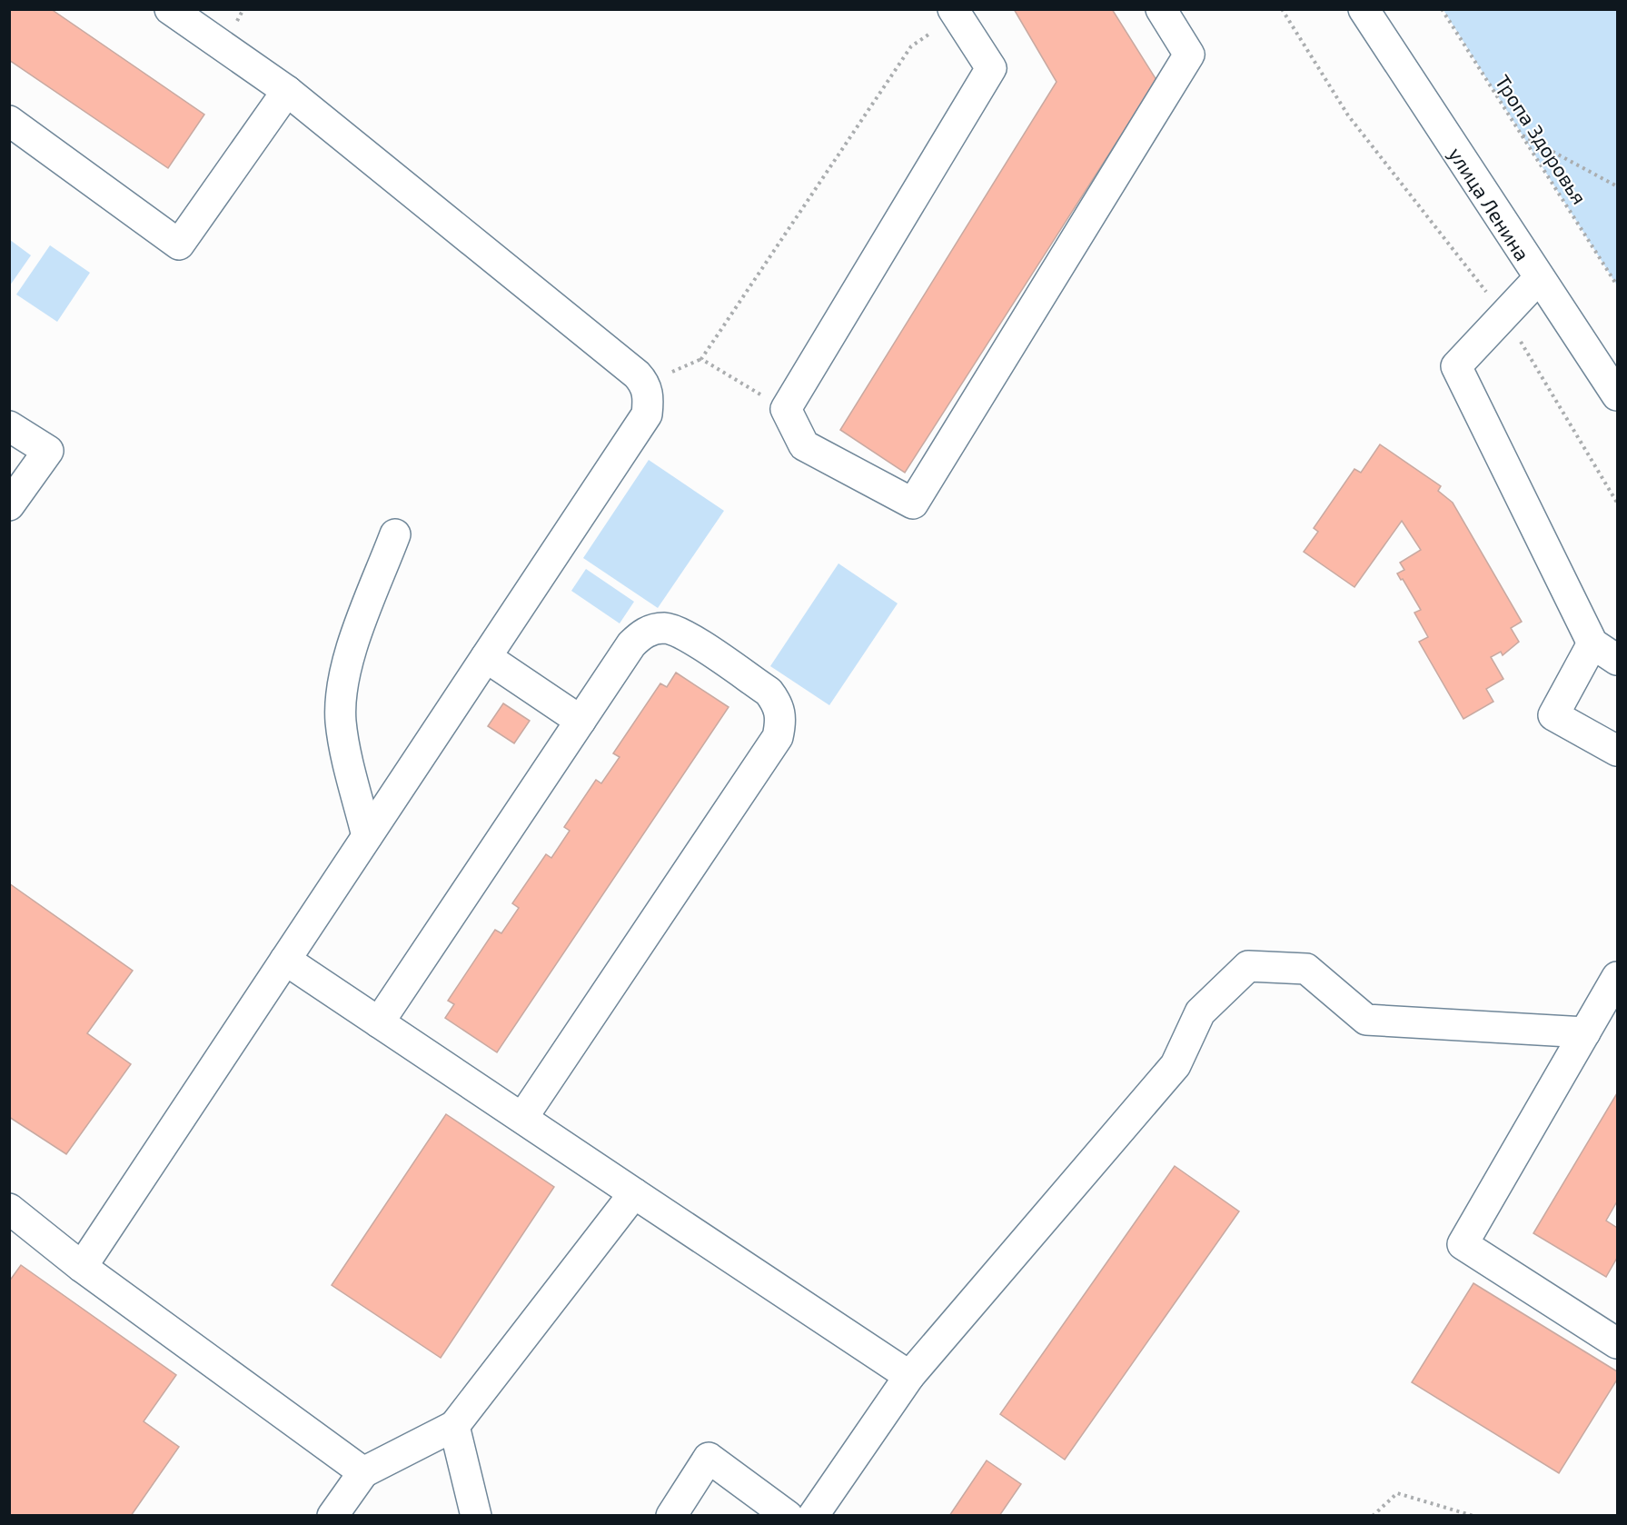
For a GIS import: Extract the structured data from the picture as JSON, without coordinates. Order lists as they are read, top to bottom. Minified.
{"streets":{"street":["улица Ленина"],"path":["Тропа Здоровья"]}}
